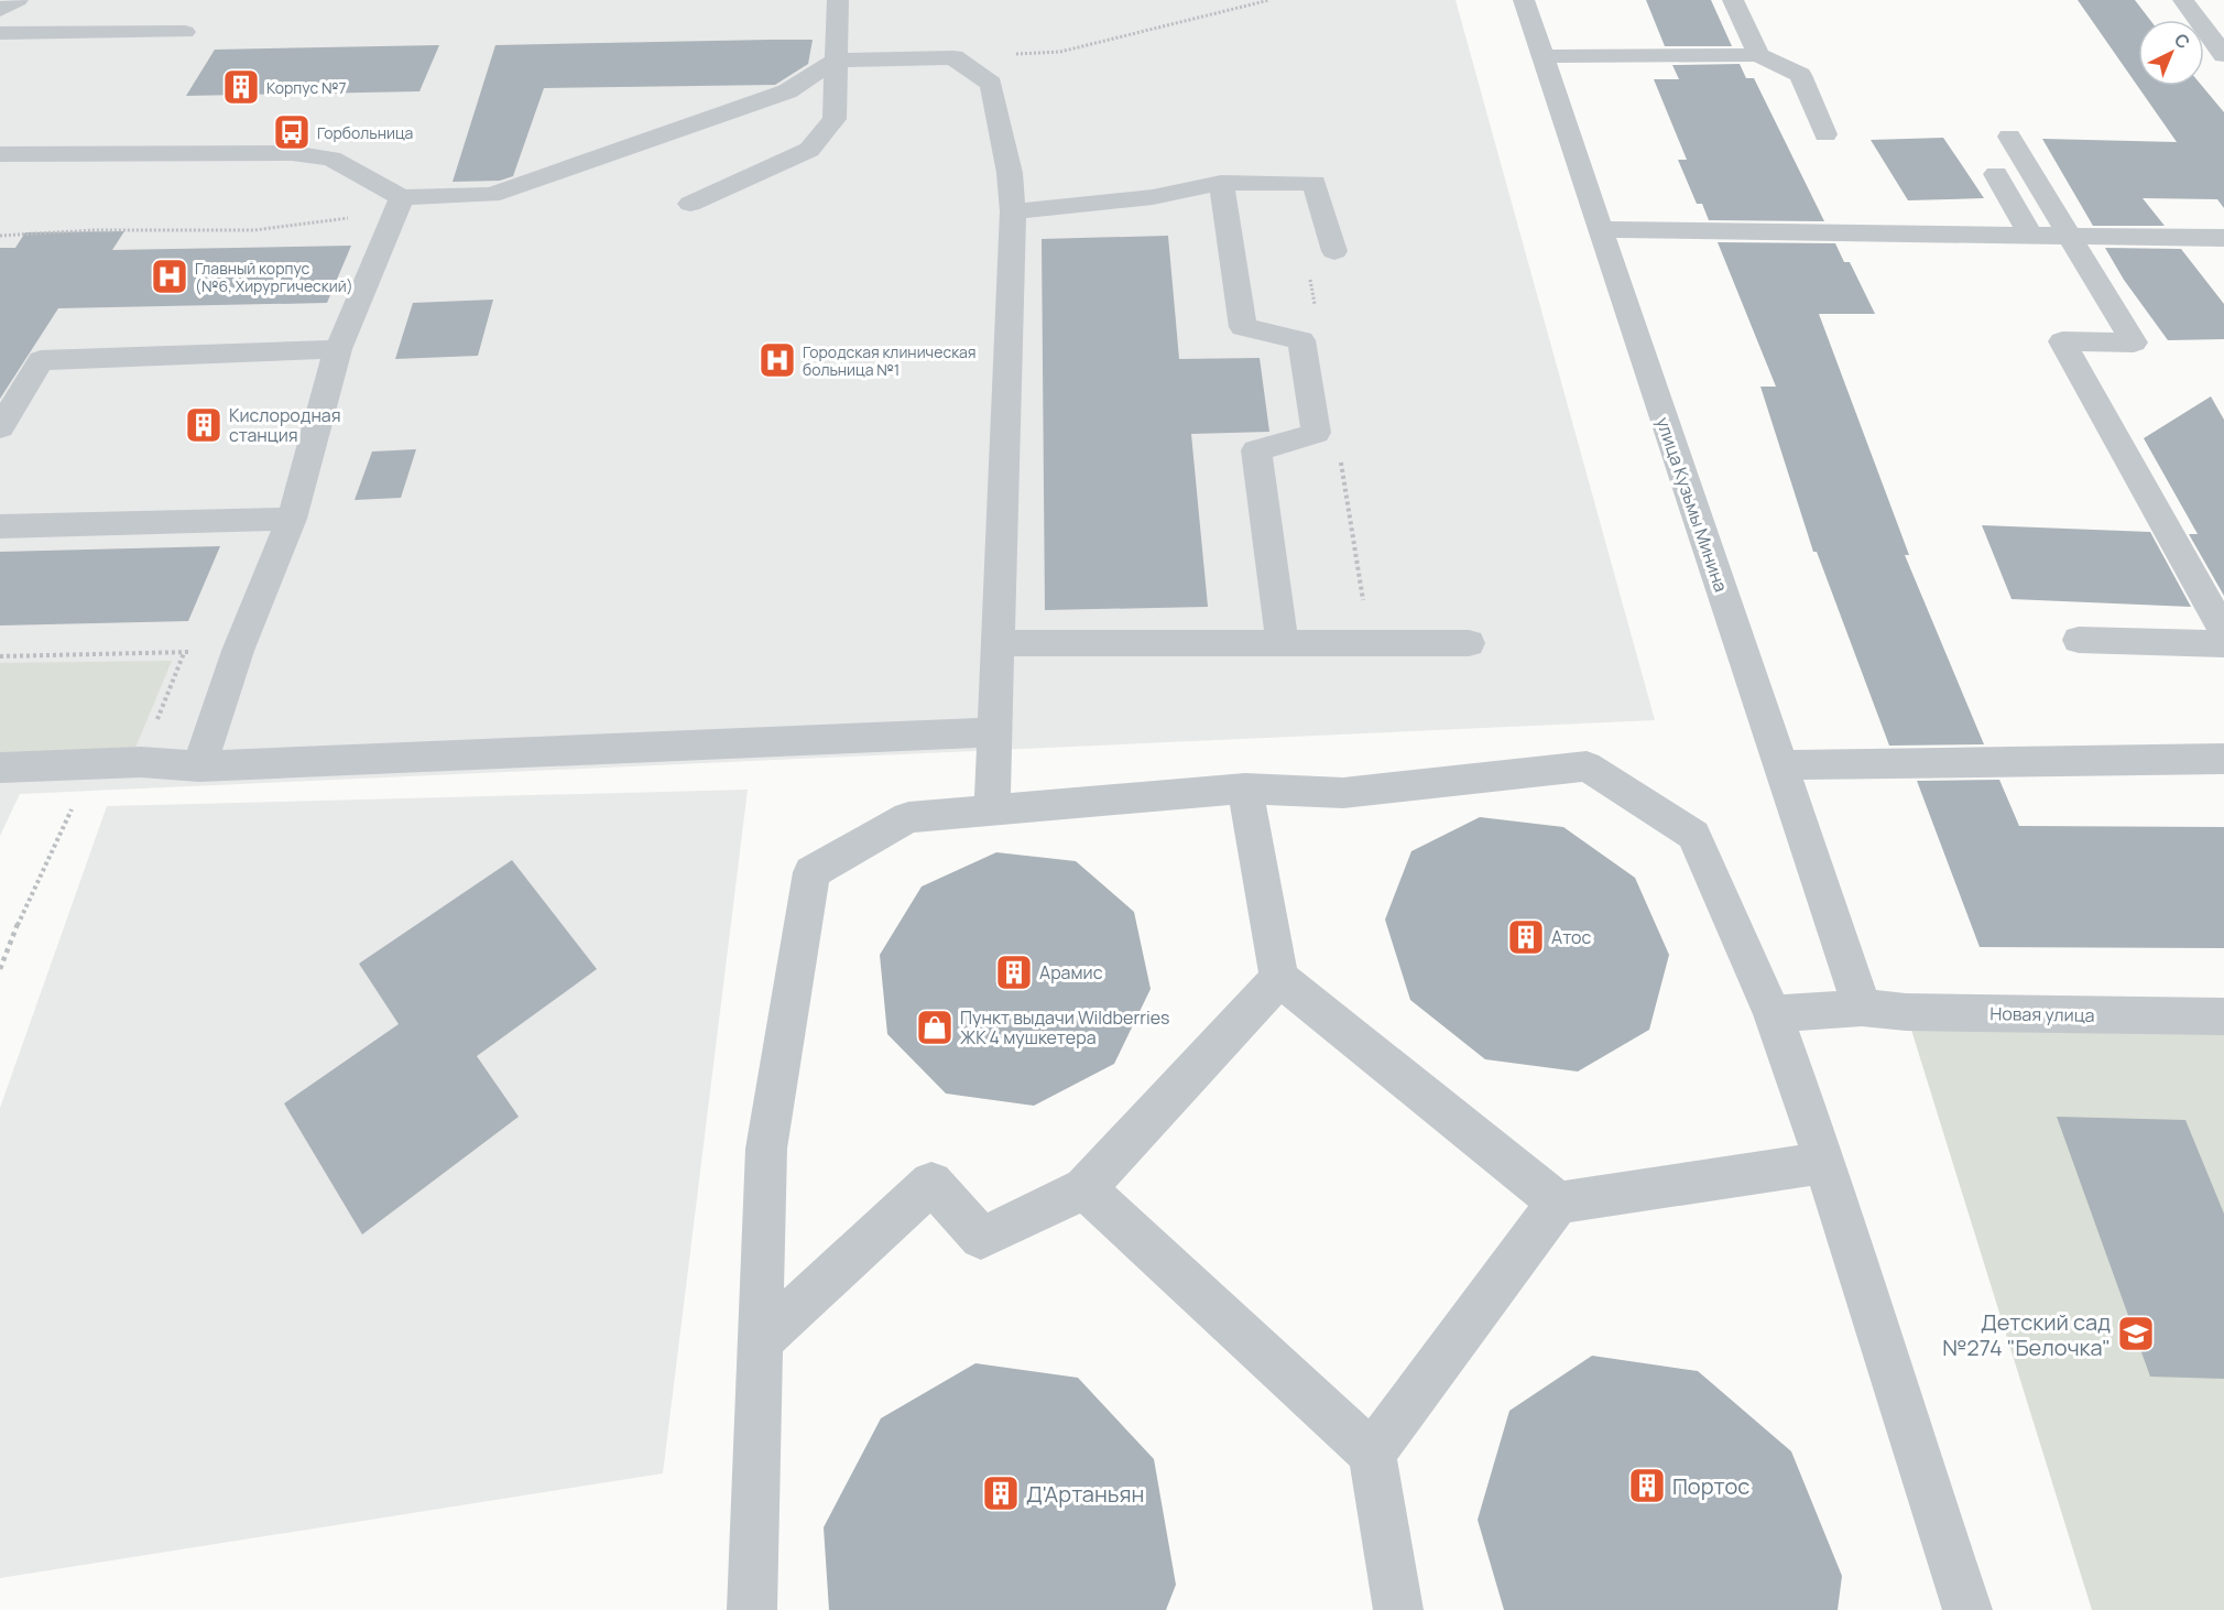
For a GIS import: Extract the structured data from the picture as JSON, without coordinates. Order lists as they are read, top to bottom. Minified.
{"streets":{"street":["улица Кузьмы Минина","Новая улица"]},"crossings":[["улица Кузьмы Минина","Новая улица"]],"places":{"building":["Корпус №7","Кислородная станция","Атос","Арамис","Портос","Д'Артаньян"],"bus stop":["Горбольница"],"hospital":["Главный корпус (№6, Хирургический)","Городская клиническая больница №1"],"shop":["Пункт выдачи Wildberries ЖК 4 мушкетера"],"school or university":["Детский сад №274 \"Белочка\""]},"north":"top right"}
